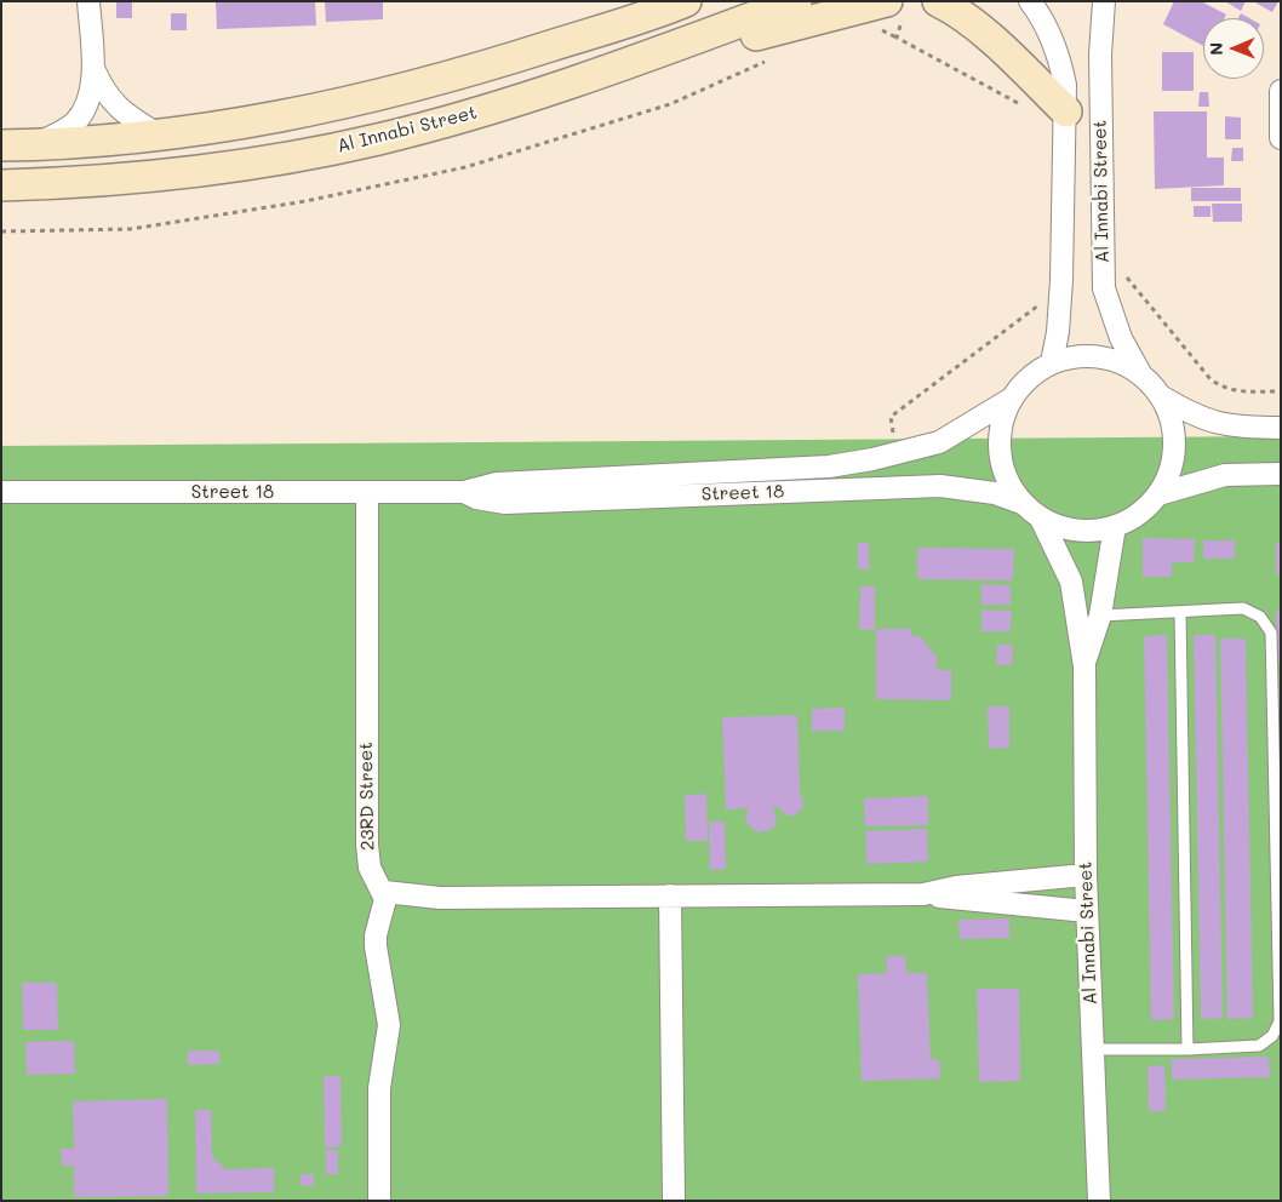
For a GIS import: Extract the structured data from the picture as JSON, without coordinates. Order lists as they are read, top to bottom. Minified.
{"streets":{"street":["Al Innabi Street","Street 18","23RD Street"]},"crossings":[["Al Innabi Street","Street 18"],["Street 18","23RD Street"]],"north":"left"}
